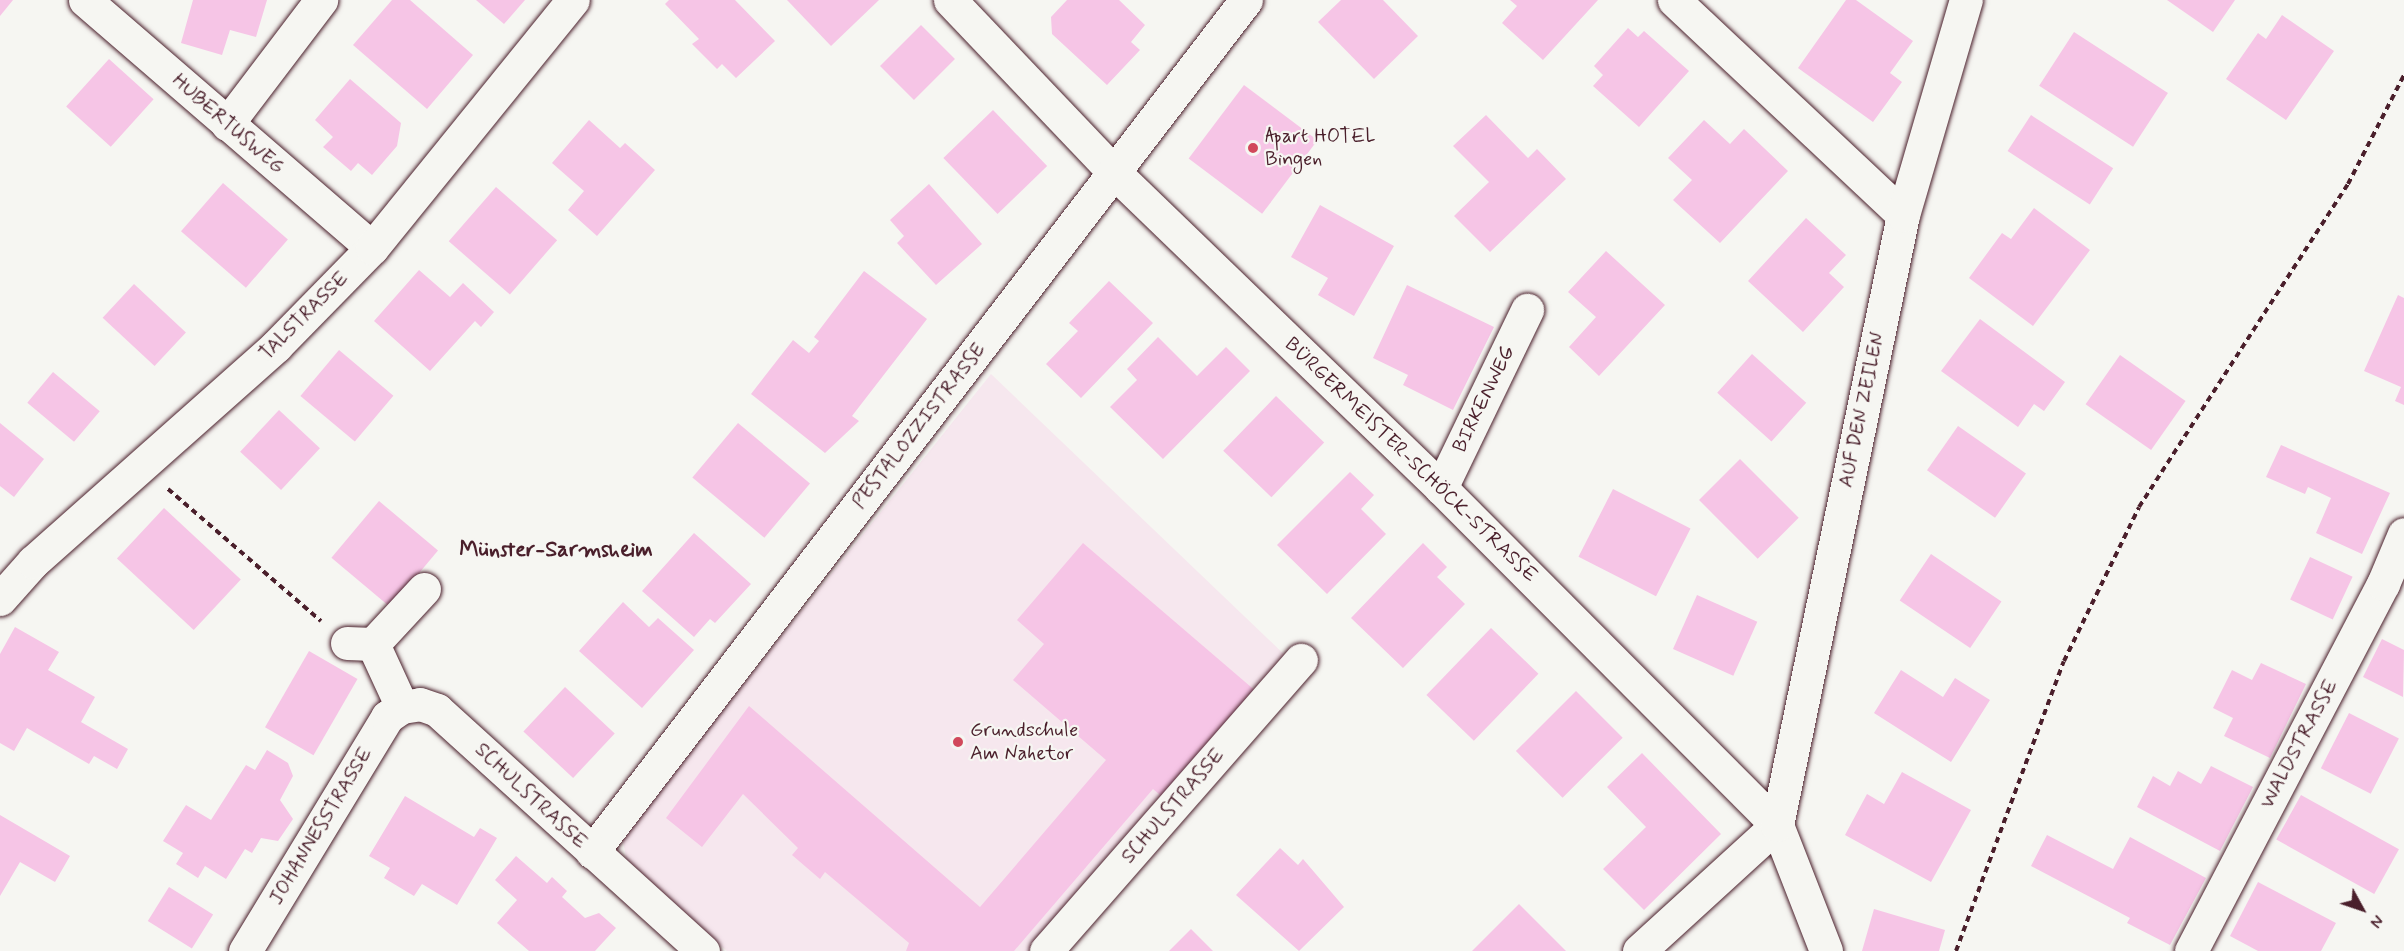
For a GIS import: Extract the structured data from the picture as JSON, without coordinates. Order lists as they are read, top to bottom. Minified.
{"streets":{"street":["HUBERTUSWEG","TALSTRASSE","BIRKENWEG","AUF DEN ZEILEN","PESTALOZZISTRASSE","BÜRGERMEISTER-SCHÖCK-STRASSE","WALDSTRASSE","SCHULSTRASSE","JOHANNESSTRASSE"]},"crossings":[["HUBERTUSWEG","TALSTRASSE"],["BIRKENWEG","BÜRGERMEISTER-SCHÖCK-STRASSE"],["AUF DEN ZEILEN","BÜRGERMEISTER-SCHÖCK-STRASSE"],["PESTALOZZISTRASSE","BÜRGERMEISTER-SCHÖCK-STRASSE"],["PESTALOZZISTRASSE","SCHULSTRASSE"],["SCHULSTRASSE","JOHANNESSTRASSE"]],"districts":["Münster-Sarmsheim"],"places":["Apart HOTEL Bingen","Grundschule Am Nahetor"],"north":"bottom right"}
